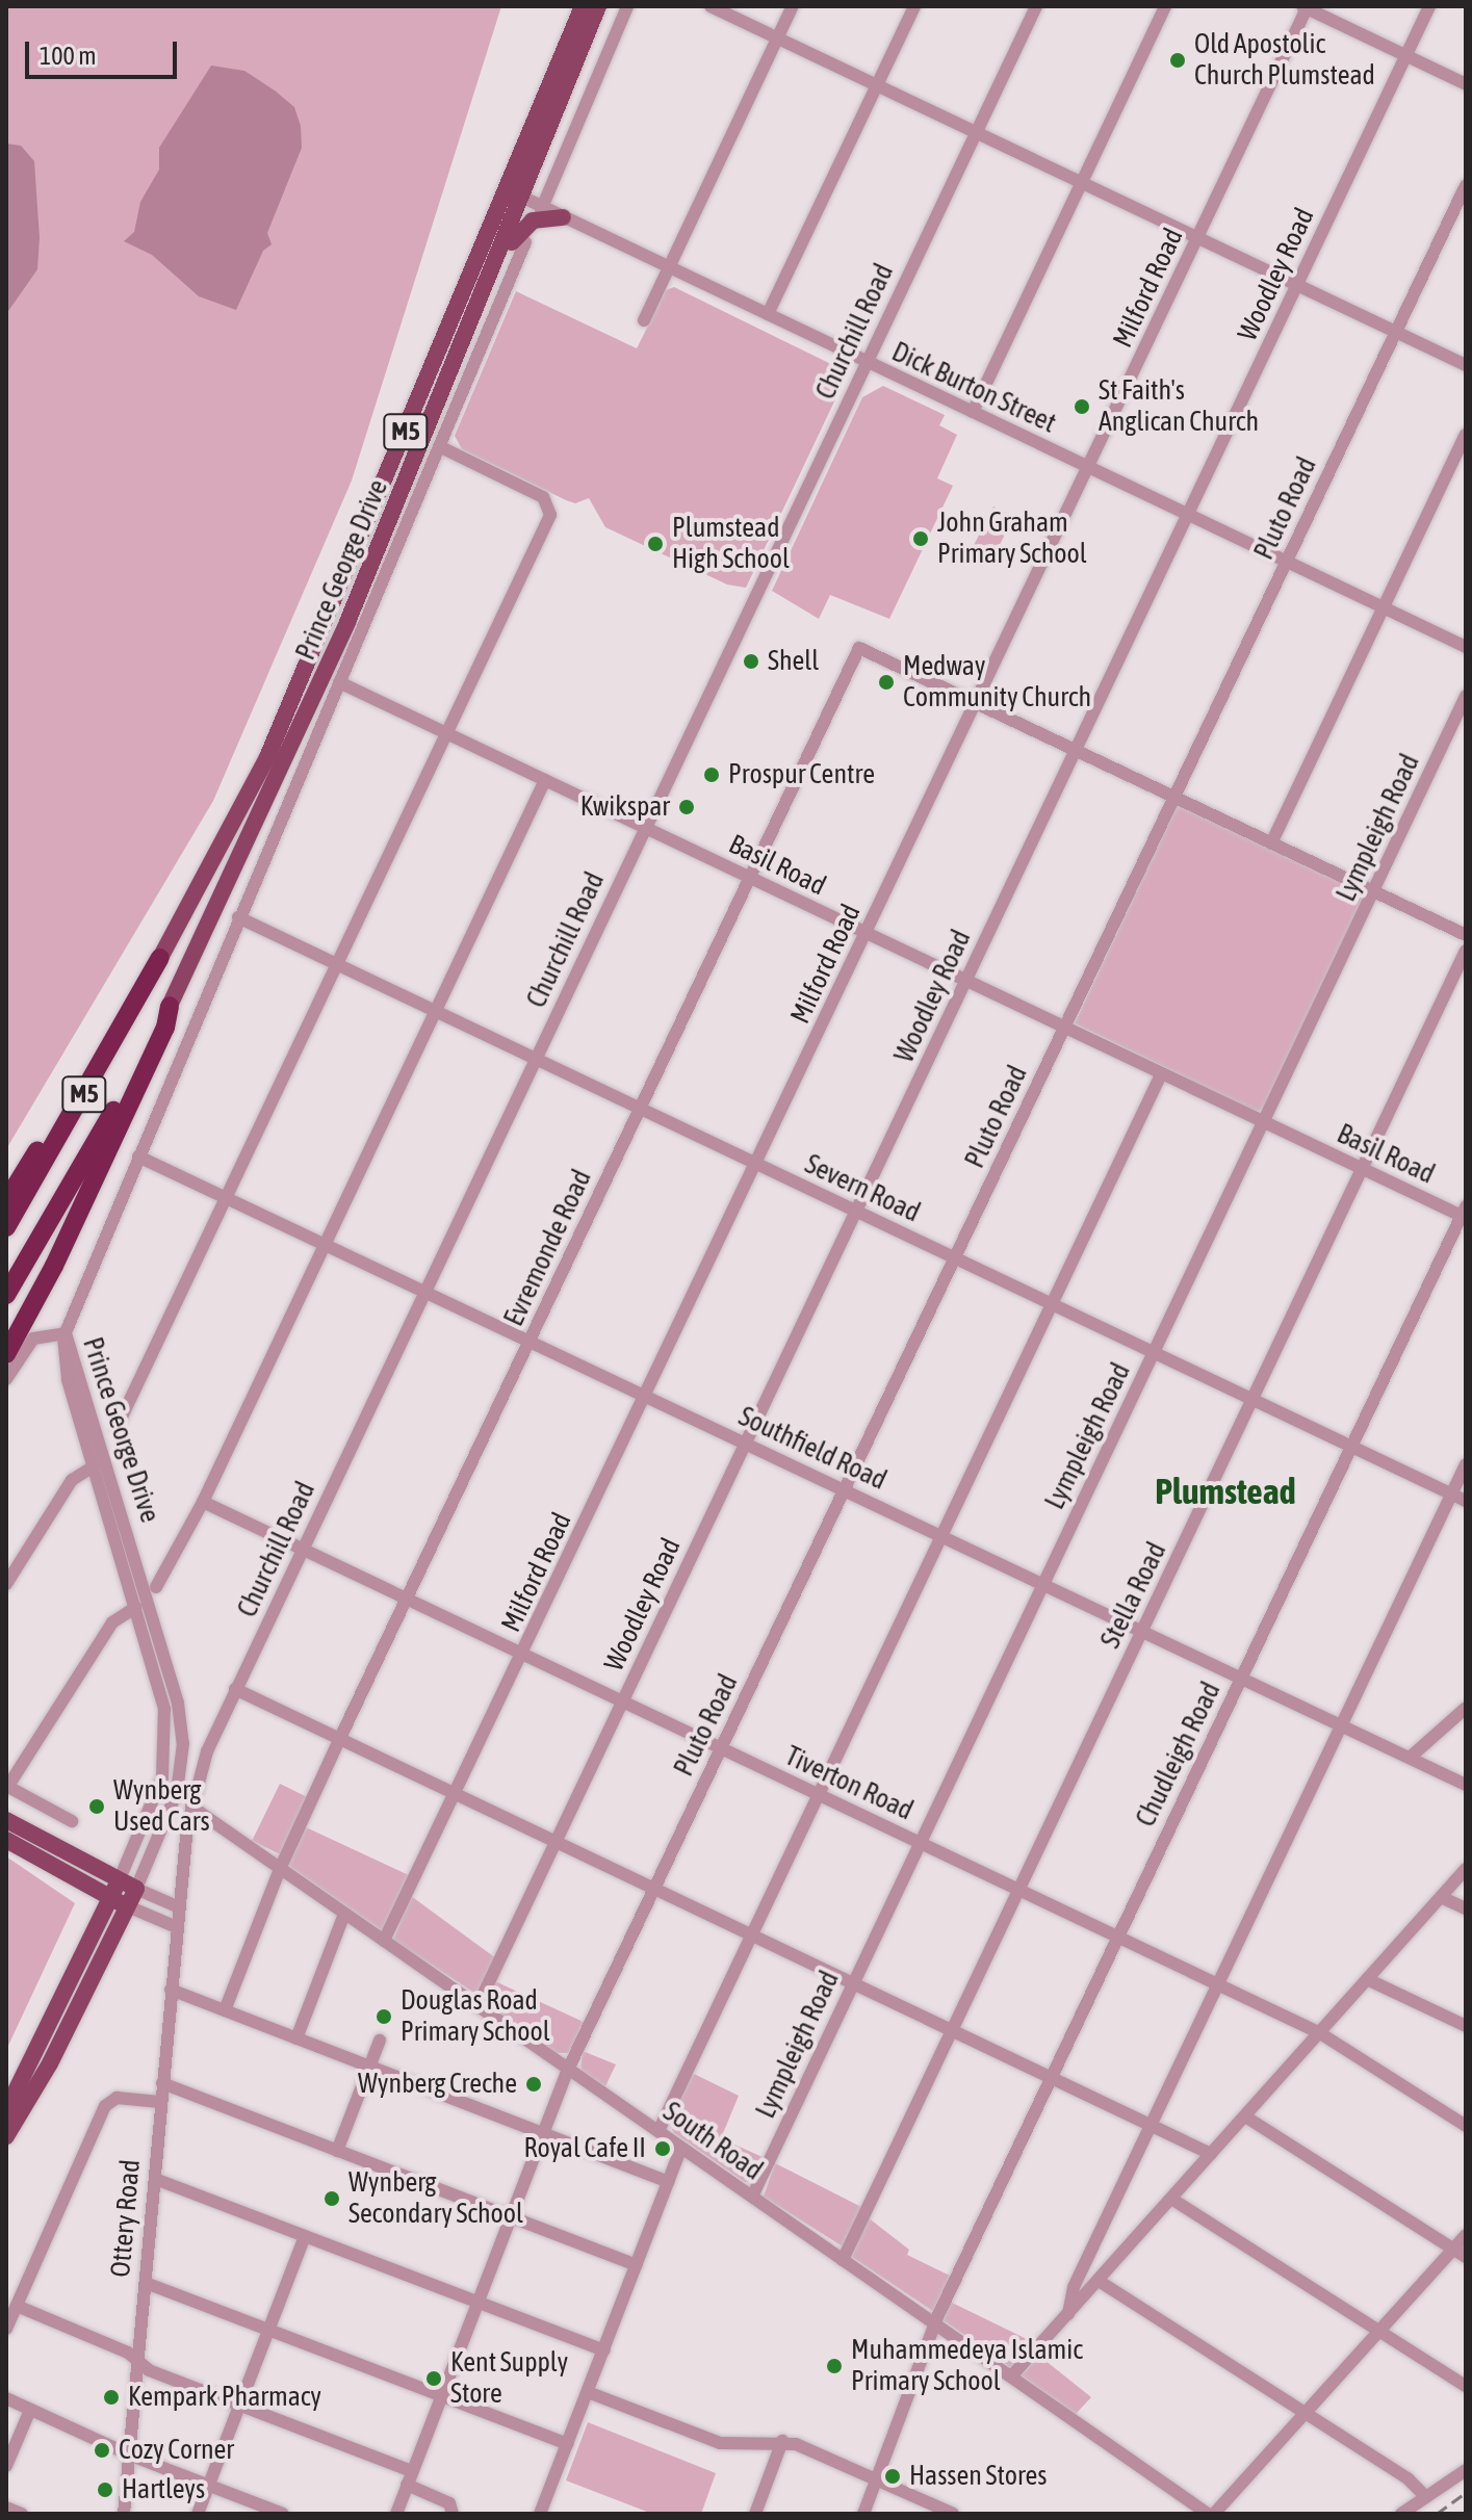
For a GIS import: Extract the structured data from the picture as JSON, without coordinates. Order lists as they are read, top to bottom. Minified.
{"streets":{"highway":["M5"],"main road":["Prince George Drive"],"street":["Woodley Road","Milford Road","Churchill Road","Dick Burton Street","Pluto Road","Lympleigh Road","Basil Road","Severn Road","Evremonde Road","Southfield Road","Stella Road","Chudleigh Road","Tiverton Road","South Road","Ottery Road"]},"crossings":[["Woodley Road","Dick Burton Street"],["Woodley Road","Basil Road"],["Woodley Road","Severn Road"],["Woodley Road","Southfield Road"],["Woodley Road","Tiverton Road"],["Woodley Road","South Road"],["Milford Road","Dick Burton Street"],["Milford Road","Basil Road"],["Milford Road","Severn Road"],["Milford Road","Evremonde Road"],["Milford Road","Southfield Road"],["Milford Road","Tiverton Road"],["Milford Road","South Road"],["Churchill Road","Dick Burton Street"],["Churchill Road","Basil Road"],["Churchill Road","Severn Road"],["Churchill Road","Southfield Road"],["Churchill Road","Tiverton Road"],["Churchill Road","South Road"],["Churchill Road","Ottery Road"],["Dick Burton Street","Pluto Road"],["M5","Prince George Drive"],["Pluto Road","Basil Road"],["Pluto Road","Severn Road"],["Pluto Road","Southfield Road"],["Pluto Road","Tiverton Road"],["Pluto Road","South Road"],["Lympleigh Road","Basil Road"],["Lympleigh Road","Severn Road"],["Lympleigh Road","Southfield Road"],["Lympleigh Road","Tiverton Road"],["Lympleigh Road","South Road"],["Basil Road","Evremonde Road"],["Basil Road","Stella Road"],["Basil Road","Chudleigh Road"],["Severn Road","Evremonde Road"],["Severn Road","Stella Road"],["Severn Road","Chudleigh Road"],["Evremonde Road","Southfield Road"],["Evremonde Road","Tiverton Road"],["Evremonde Road","South Road"],["Southfield Road","Stella Road"],["Southfield Road","Chudleigh Road"],["Stella Road","Tiverton Road"],["Stella Road","South Road"],["Chudleigh Road","Tiverton Road"],["Chudleigh Road","South Road"]],"districts":["Plumstead"],"places":["Old Apostolic Church Plumstead","St Faith's Anglican Church","John Graham Primary School","Plumstead High School","Shell","Medway Community Church","Prospur Centre","Kwikspar","Wynberg Used Cars","Douglas Road Primary School","Wynberg Creche","Royal Cafe II","Wynberg Secondary School","Muhammedeya Islamic Primary School","Kent Supply Store","Kempark Pharmacy","Cozy Corner","Hassen Stores","Hartleys"],"scale_bar":"100 m"}
